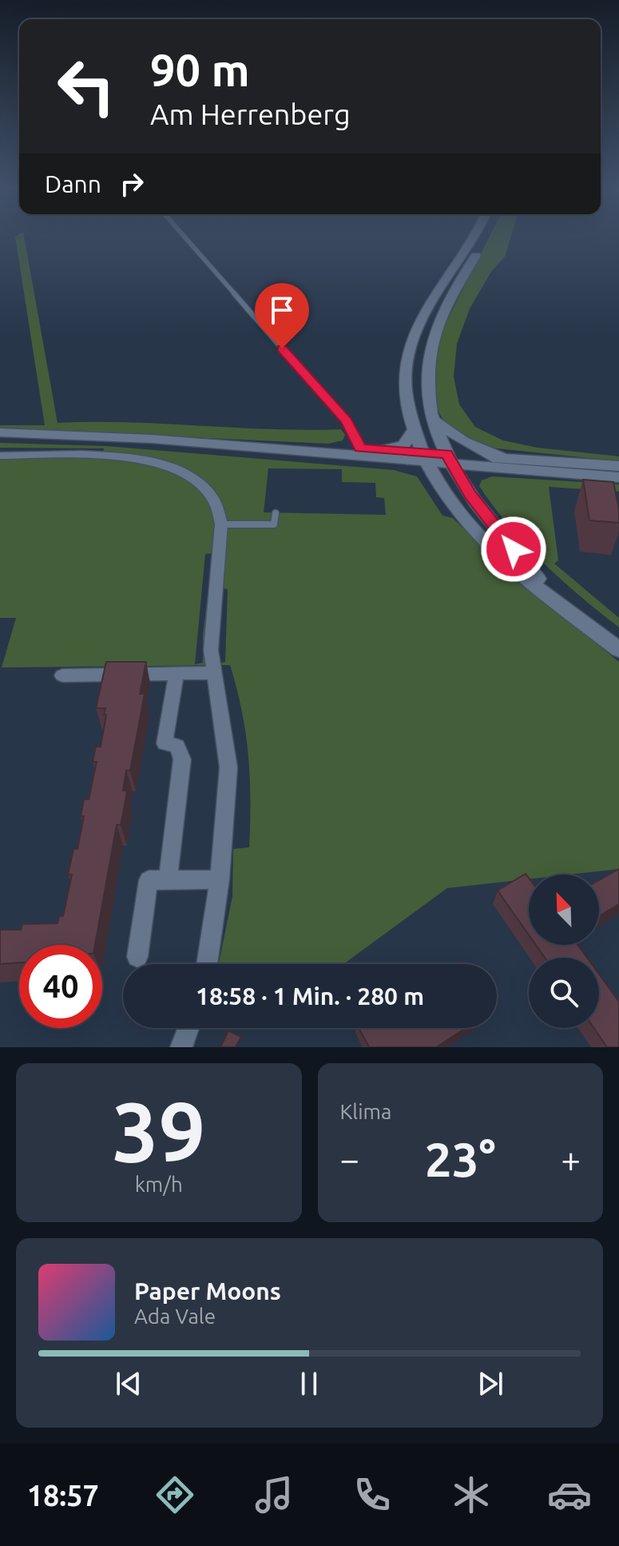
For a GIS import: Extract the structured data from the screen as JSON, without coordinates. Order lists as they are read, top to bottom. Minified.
{"north":"top left","page":{"turn":["90 m","Am Herrenberg"],"then":"Dann","limit":"40","trip":"18:58 · 1 Min. · 280 m","tile":[["39","km/h"],"Klima"],"heat":["−","23°","+"],"song":["Paper Moons","Ada Vale"],"tabs":"18:57"}}
